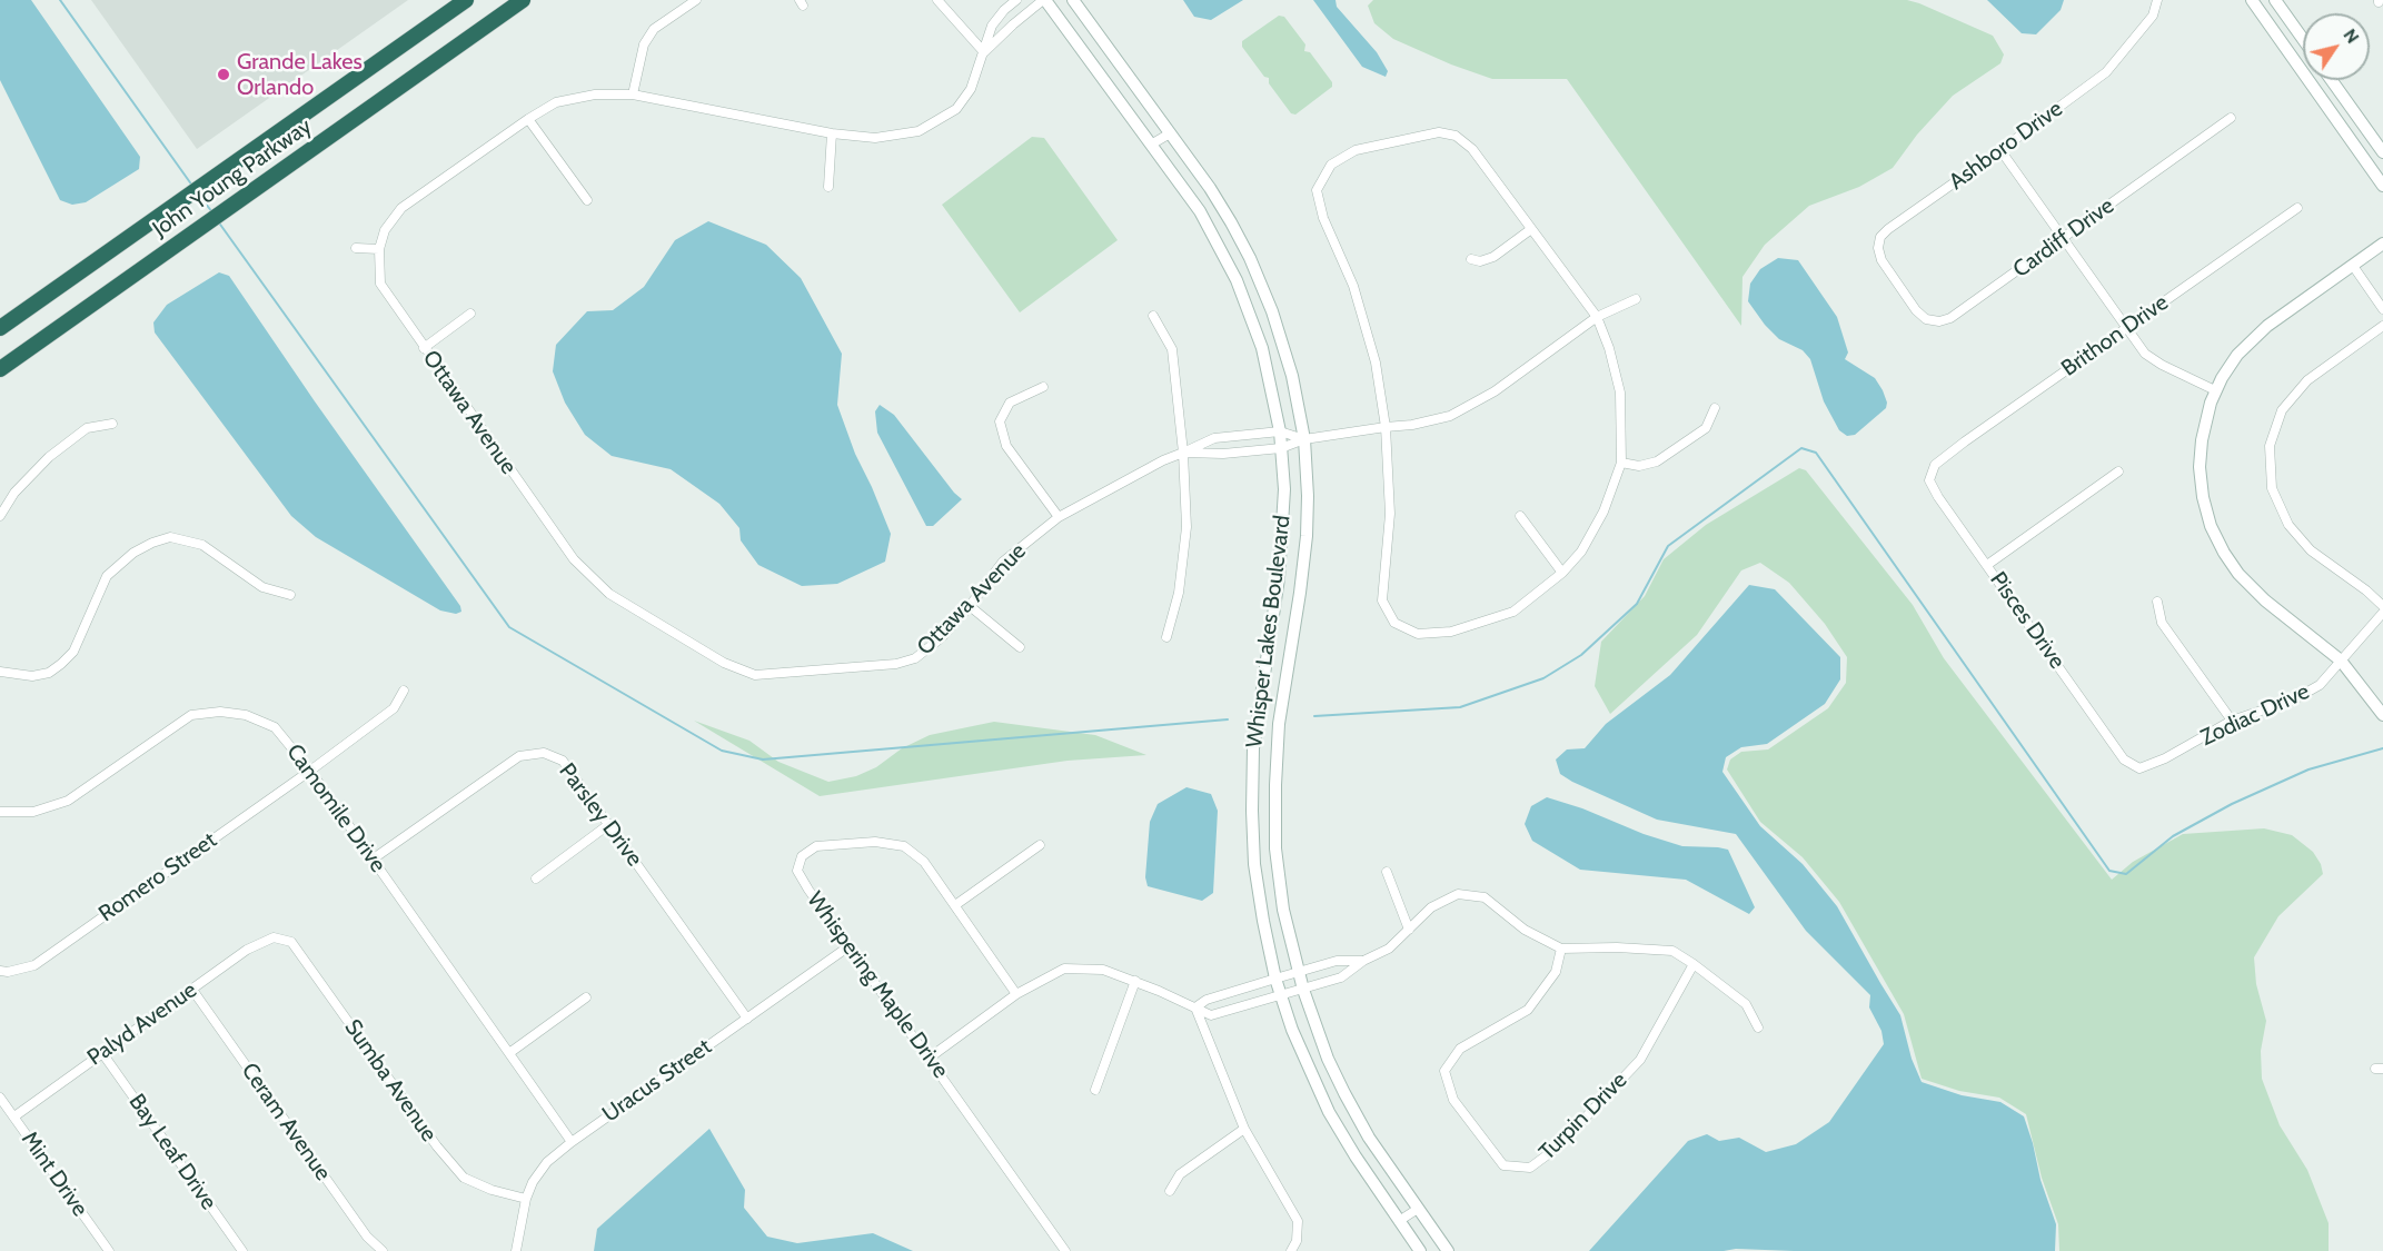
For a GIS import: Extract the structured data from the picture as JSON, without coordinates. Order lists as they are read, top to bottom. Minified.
{"streets":{"highway":["John Young Parkway"],"street":["Ashboro Drive","Cardiff Drive","Brithon Drive","Ottawa Avenue","Pisces Drive","Whisper Lakes Boulevard","Zodiac Drive","Camomile Drive","Parsley Drive","Romero Street","Whispering Maple Drive","Palyd Avenue","Sumba Avenue","Uracus Street","Turpin Drive","Ceram Avenue","Bay Leaf Drive","Mint Drive"]},"crossings":[["Ashboro Drive","Cardiff Drive"],["Brithon Drive","Pisces Drive"],["Ottawa Avenue","Whisper Lakes Boulevard"],["Pisces Drive","Zodiac Drive"],["Camomile Drive","Parsley Drive"],["Camomile Drive","Romero Street"],["Camomile Drive","Uracus Street"],["Parsley Drive","Uracus Street"],["Whispering Maple Drive","Uracus Street"],["Palyd Avenue","Sumba Avenue"],["Palyd Avenue","Ceram Avenue"],["Palyd Avenue","Bay Leaf Drive"],["Palyd Avenue","Mint Drive"],["Sumba Avenue","Uracus Street"]],"places":["Grande Lakes Orlando"],"north":"top right"}
